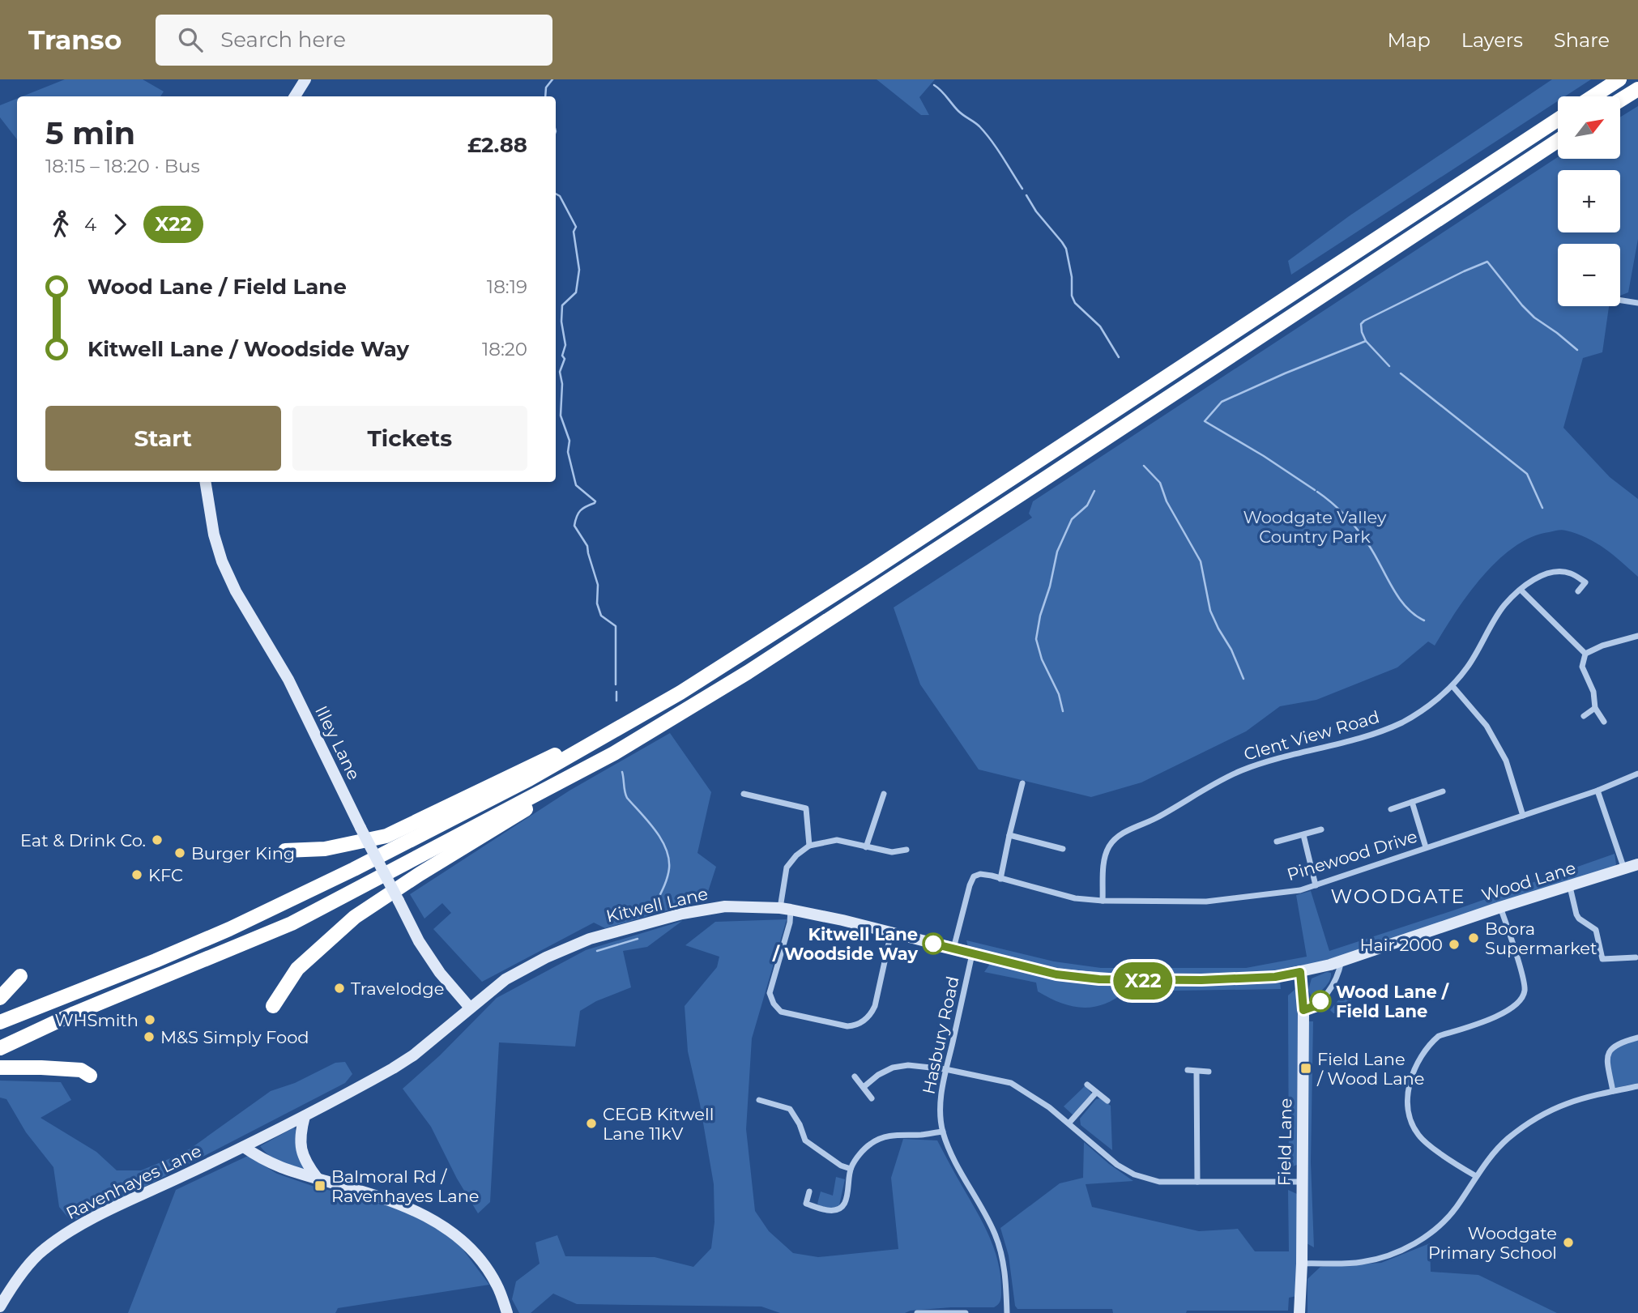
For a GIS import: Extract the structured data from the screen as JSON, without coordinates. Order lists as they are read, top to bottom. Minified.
{"streets":{"street":["Clent View Road","Illey Lane","Pinewood Drive","Wood Lane","Kitwell Lane","Hasbury Road","Field Lane","Ravenhayes Lane"]},"crossings":[["Clent View Road","Pinewood Drive"],["Illey Lane","Kitwell Lane"],["Pinewood Drive","Kitwell Lane"],["Wood Lane","Kitwell Lane"],["Wood Lane","Field Lane"],["Kitwell Lane","Hasbury Road"],["Kitwell Lane","Field Lane"],["Kitwell Lane","Ravenhayes Lane"]],"districts":["WOODGATE"],"parks":["Woodgate Valley Country Park"],"places":{"other":["Eat & Drink Co.","Burger King","KFC","Boora Supermarket","Kitwell Lane / Woodside Way","Hair 2000","Travelodge","Wood Lane / Field Lane","WHSmith","M&S Simply Food","CEGB Kitwell Lane 11kV","Woodgate Primary School"],"transit":["Field Lane / Wood Lane","Balmoral Rd / Ravenhayes Lane"]},"lines":["bus line X22"],"north":"top right","page":{"header":"Transo","search":"Search here","nav":["Map","Layers","Share"],"on_map":"X22","map_buttons":["+","−"],"heading":["5 min","18:15 – 18:20 · Bus","£2.88"],"legs":["4","X22"],"list":[{"name":"Wood Lane / Field Lane","value":"18:19"},{"name":"Kitwell Lane / Woodside Way","value":"18:20"}],"buttons":["Start","Tickets"]}}
